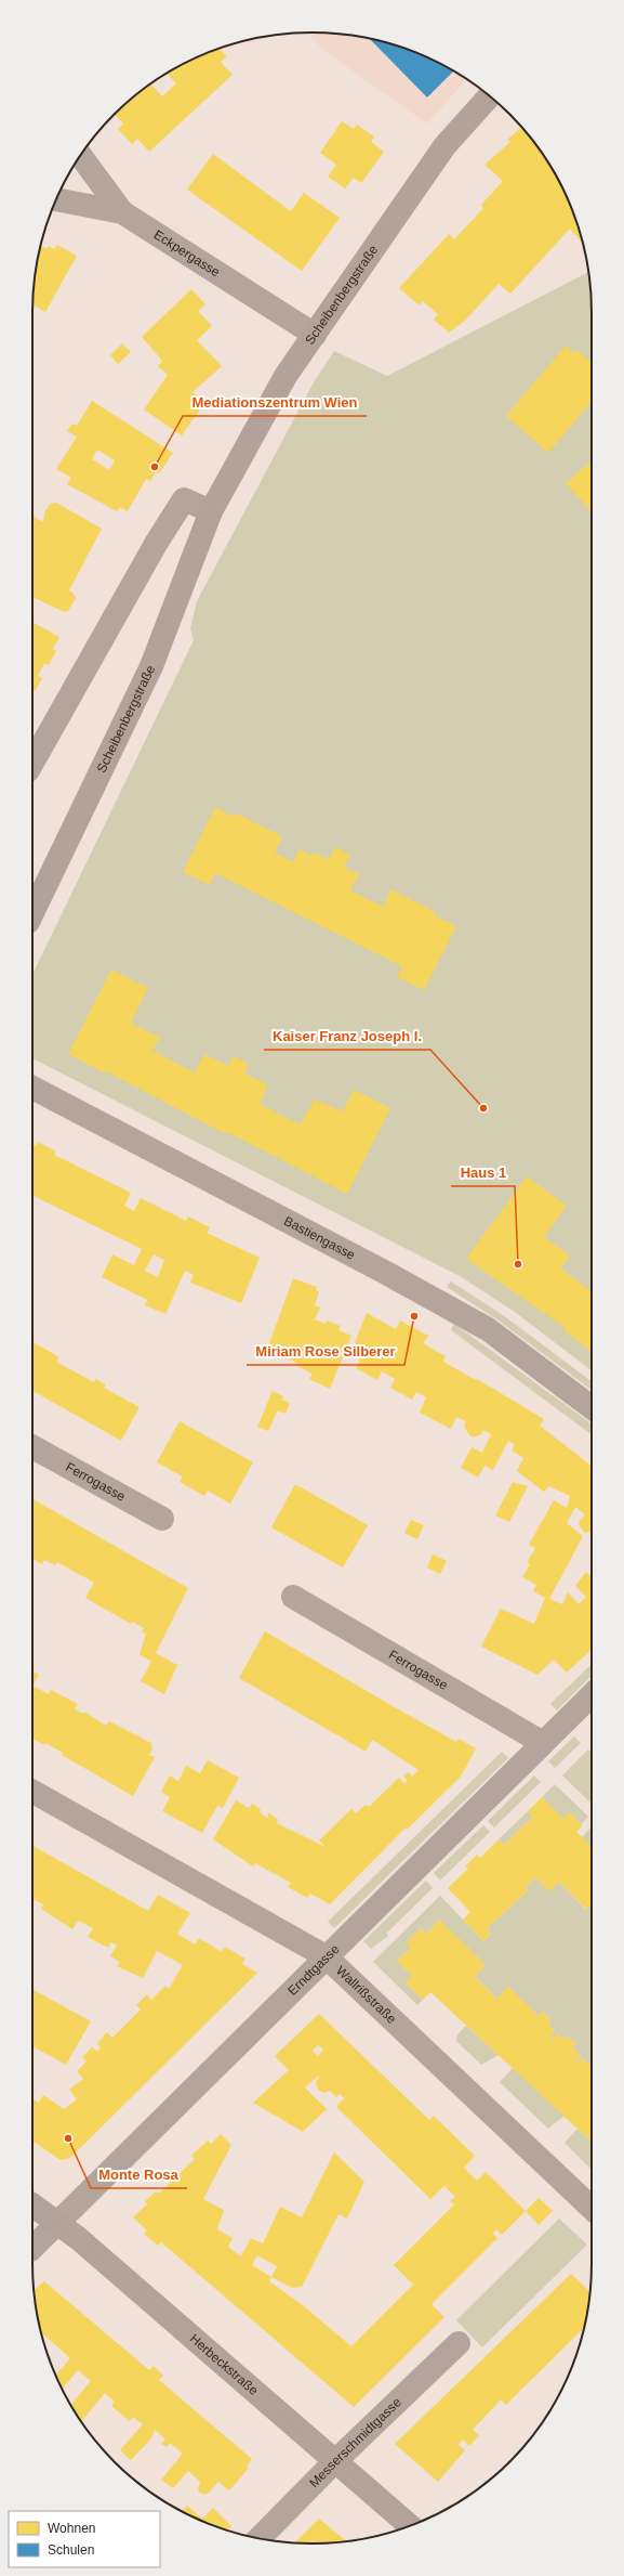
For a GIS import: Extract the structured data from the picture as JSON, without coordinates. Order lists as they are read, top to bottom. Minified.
{"streets":{"street":["Eckpergasse","Scheibenbergstraße","Bastiengasse","Ferrogasse","Erndtgasse","Wallrißstraße","Herbeckstraße","Messerschmidtgasse"]},"crossings":[["Eckpergasse","Scheibenbergstraße"],["Ferrogasse","Erndtgasse"],["Erndtgasse","Wallrißstraße"],["Erndtgasse","Herbeckstraße"],["Herbeckstraße","Messerschmidtgasse"]],"places":["Mediationszentrum Wien","Kaiser Franz Joseph I.","Haus 1","Miriam Rose Silberer","Monte Rosa"],"legend":["Wohnen","Schulen"]}
